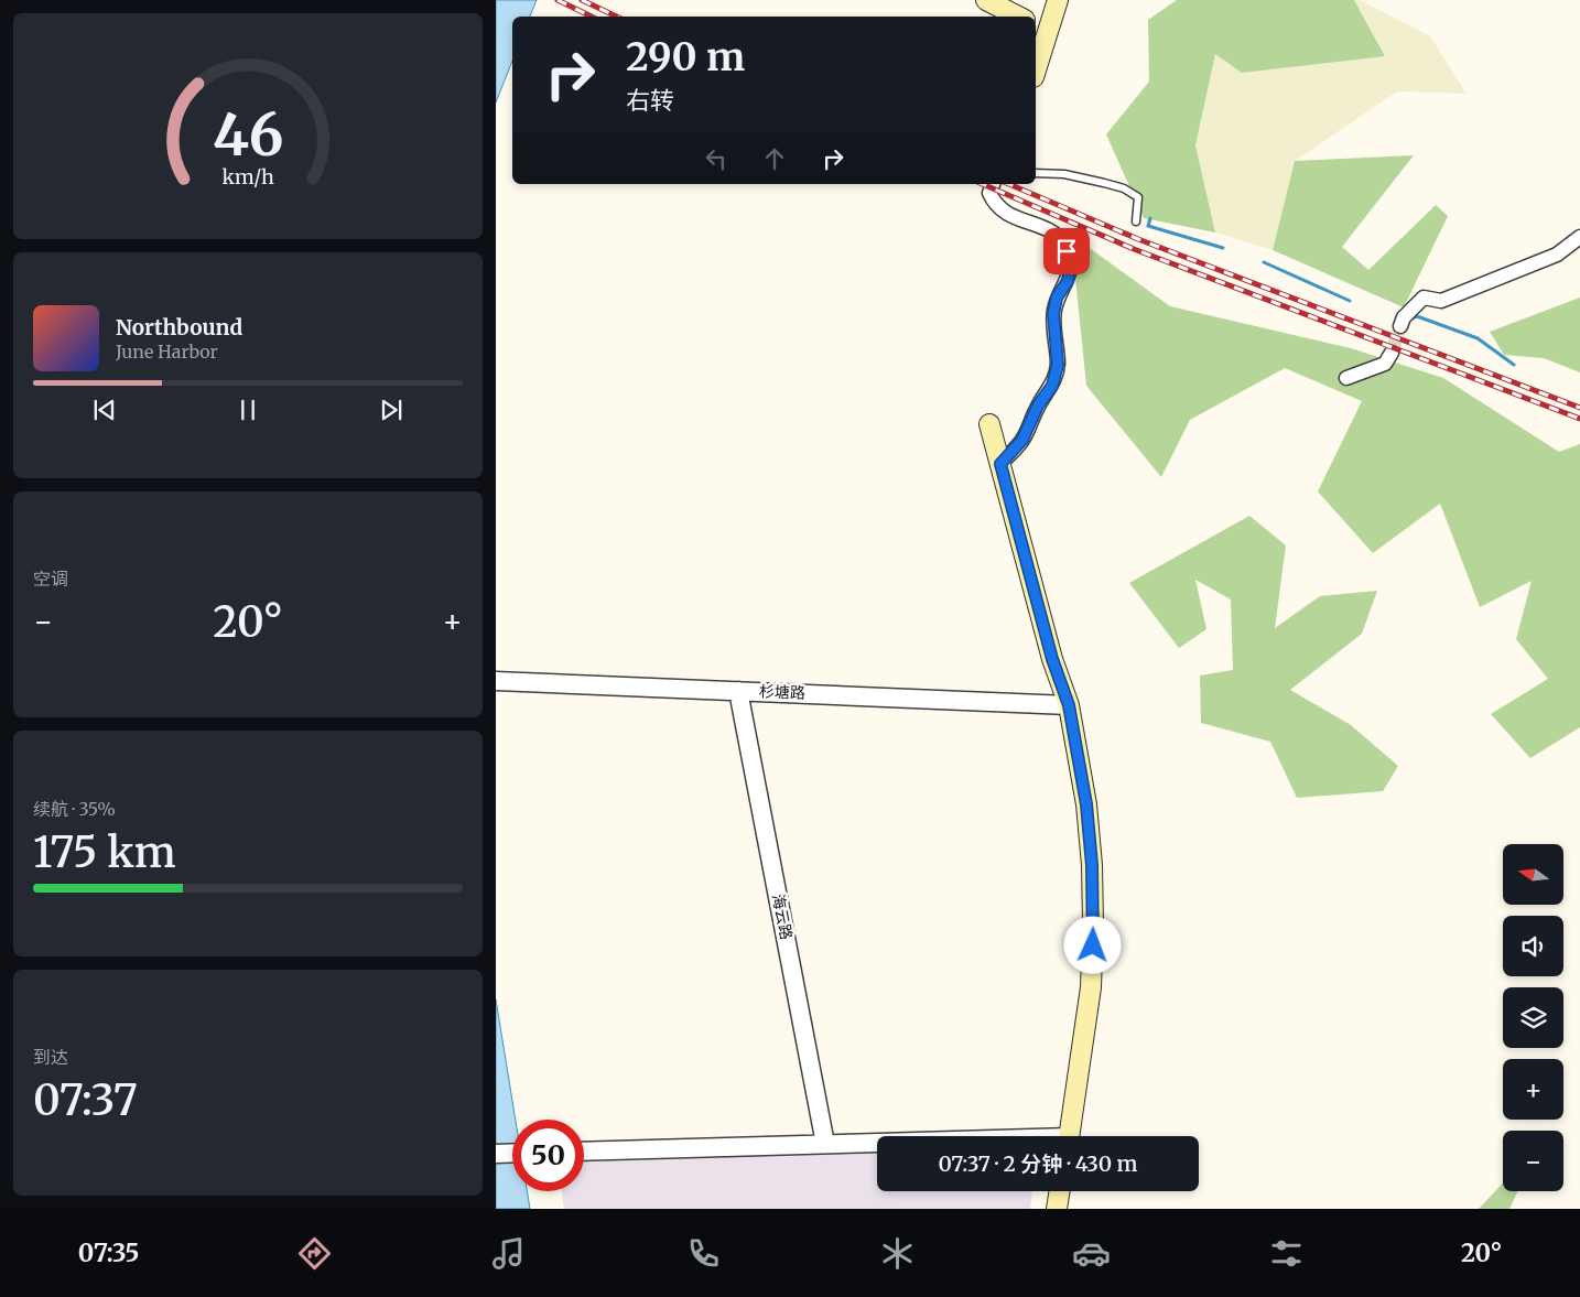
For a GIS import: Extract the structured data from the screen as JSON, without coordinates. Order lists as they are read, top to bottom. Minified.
{"streets":{"street":["杉塘路","海云路"]},"crossings":[["杉塘路","海云路"]],"north":"left","page":{"turn":["290 m","右转"],"song":["Northbound","June Harbor"],"tile":["空调",["续航 · 35%","175 km"],["到达","07:37"]],"heat":["−","20°","+"],"map_buttons":["+","−"],"limit":"50","trip":"07:37 · 2 分钟 · 430 m","tabs":["07:35","20°"],"gauge":["46","km/h"]}}
